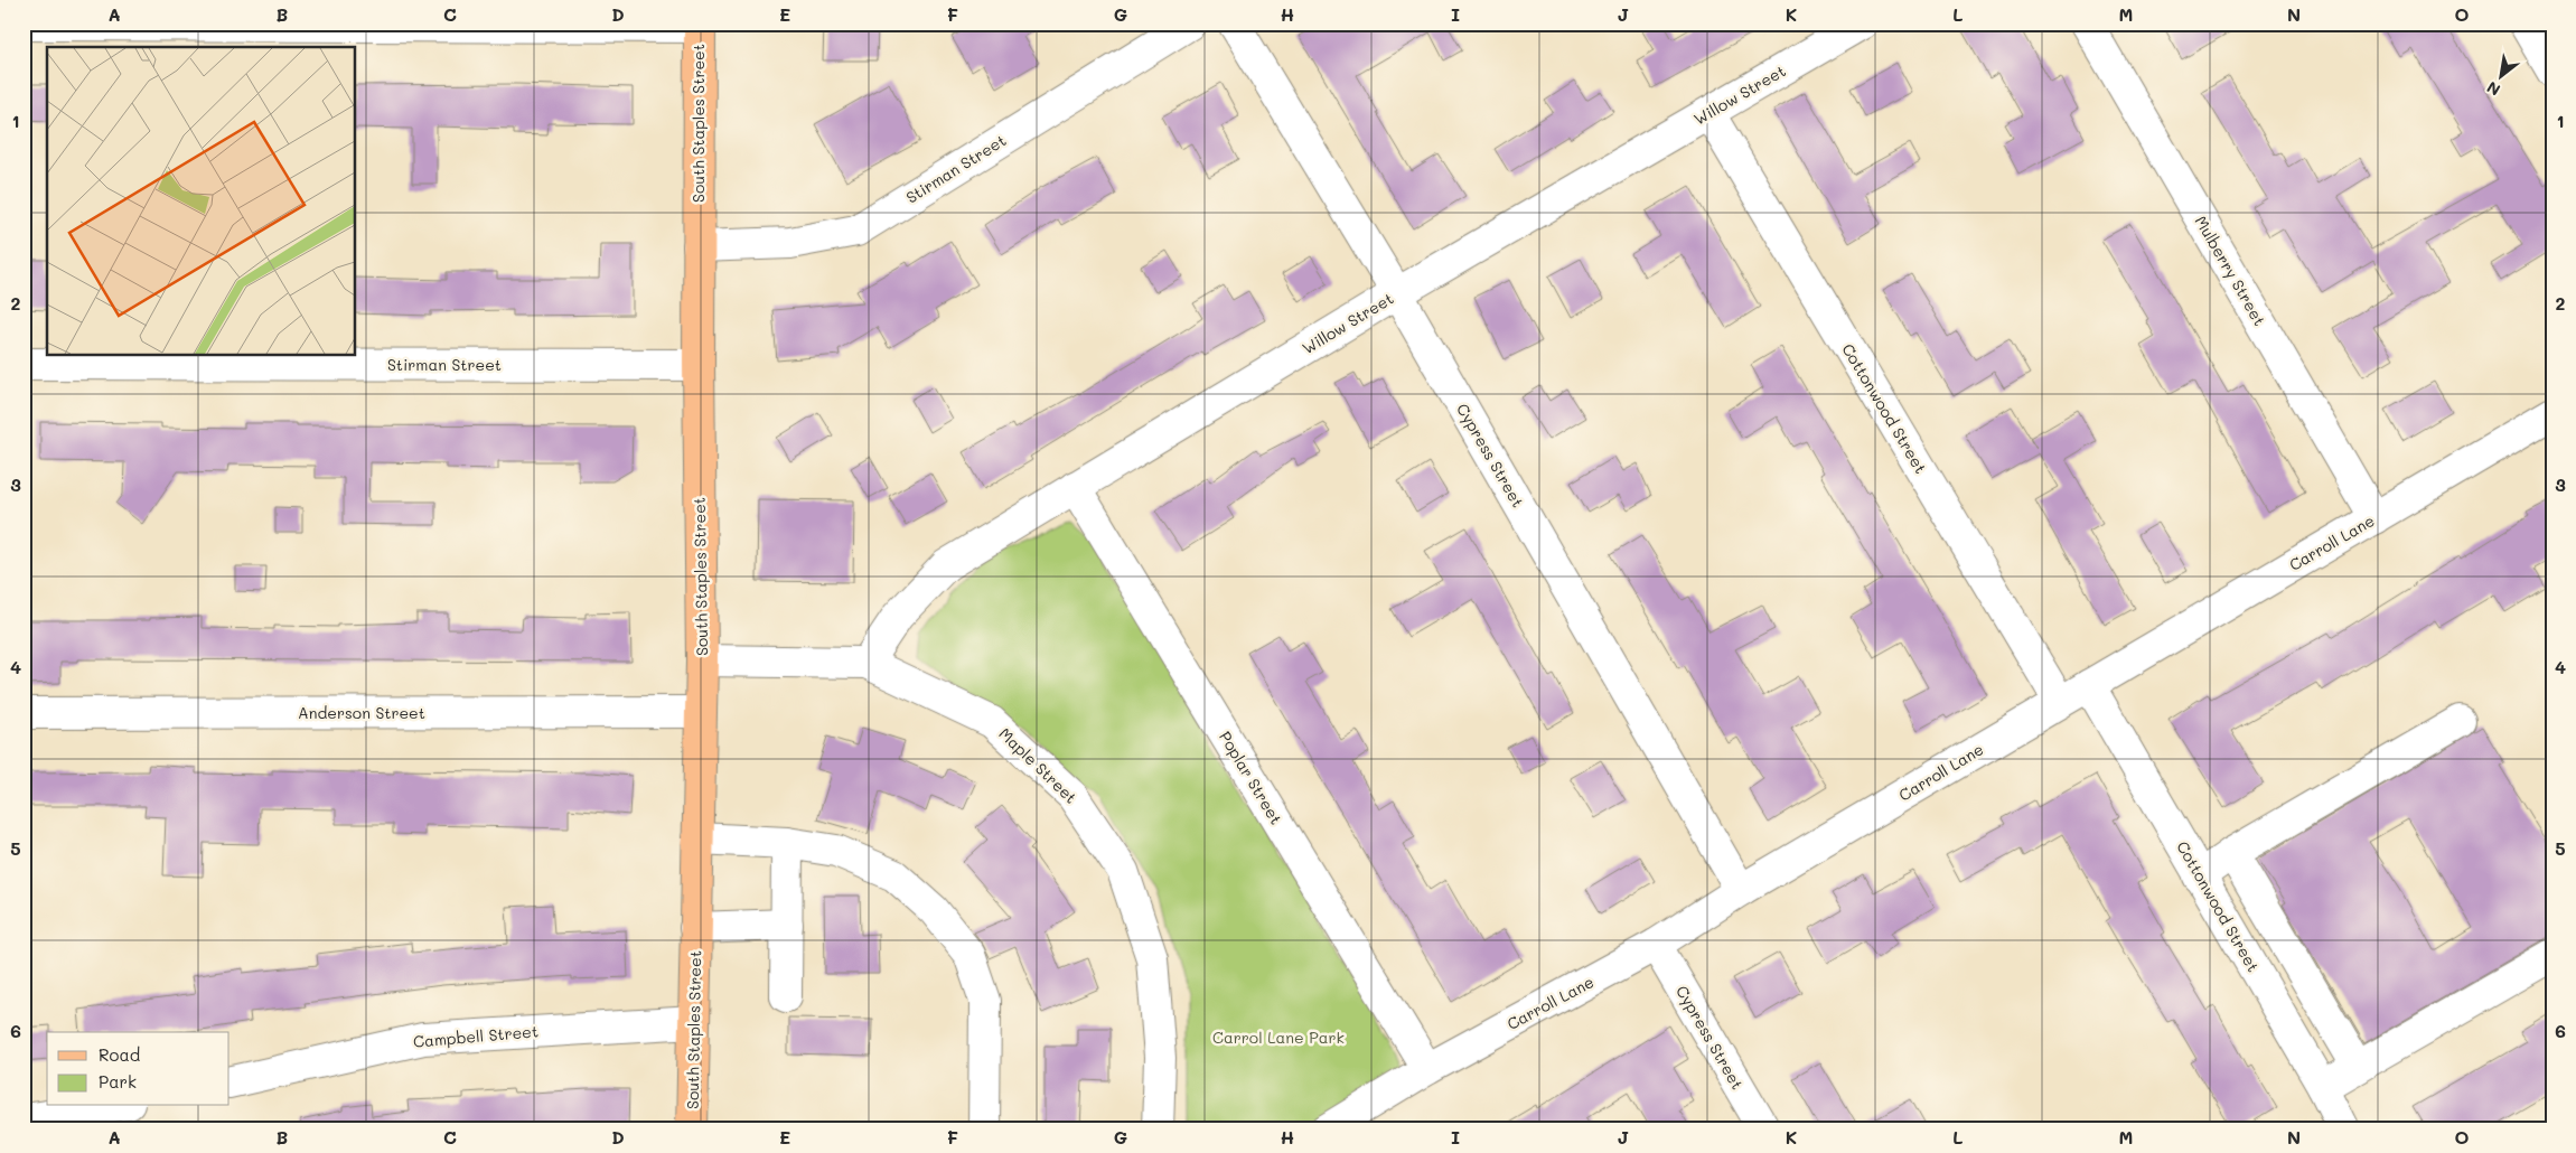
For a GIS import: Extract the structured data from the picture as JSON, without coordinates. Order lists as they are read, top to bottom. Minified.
{"streets":{"main road":["South Staples Street"],"street":["Willow Street","Stirman Street","Mulberry Street","Cottonwood Street","Cypress Street","Carroll Lane","Anderson Street","Maple Street","Poplar Street","Campbell Street"]},"crossings":[["Willow Street","Cottonwood Street"],["Willow Street","Cypress Street"],["Willow Street","Maple Street"],["Willow Street","Poplar Street"],["South Staples Street","Stirman Street"],["South Staples Street","Anderson Street"],["South Staples Street","Maple Street"],["South Staples Street","Campbell Street"],["Mulberry Street","Carroll Lane"],["Cottonwood Street","Carroll Lane"],["Cypress Street","Carroll Lane"],["Carroll Lane","Poplar Street"]],"parks":["Carrol Lane Park"],"legend":["Road","Park"],"north":"bottom left","grid":{"columns":["A","B","C","D","E","F","G","H","I","J","K","L","M","N","O"],"rows":["1","2","3","4","5","6"]}}
